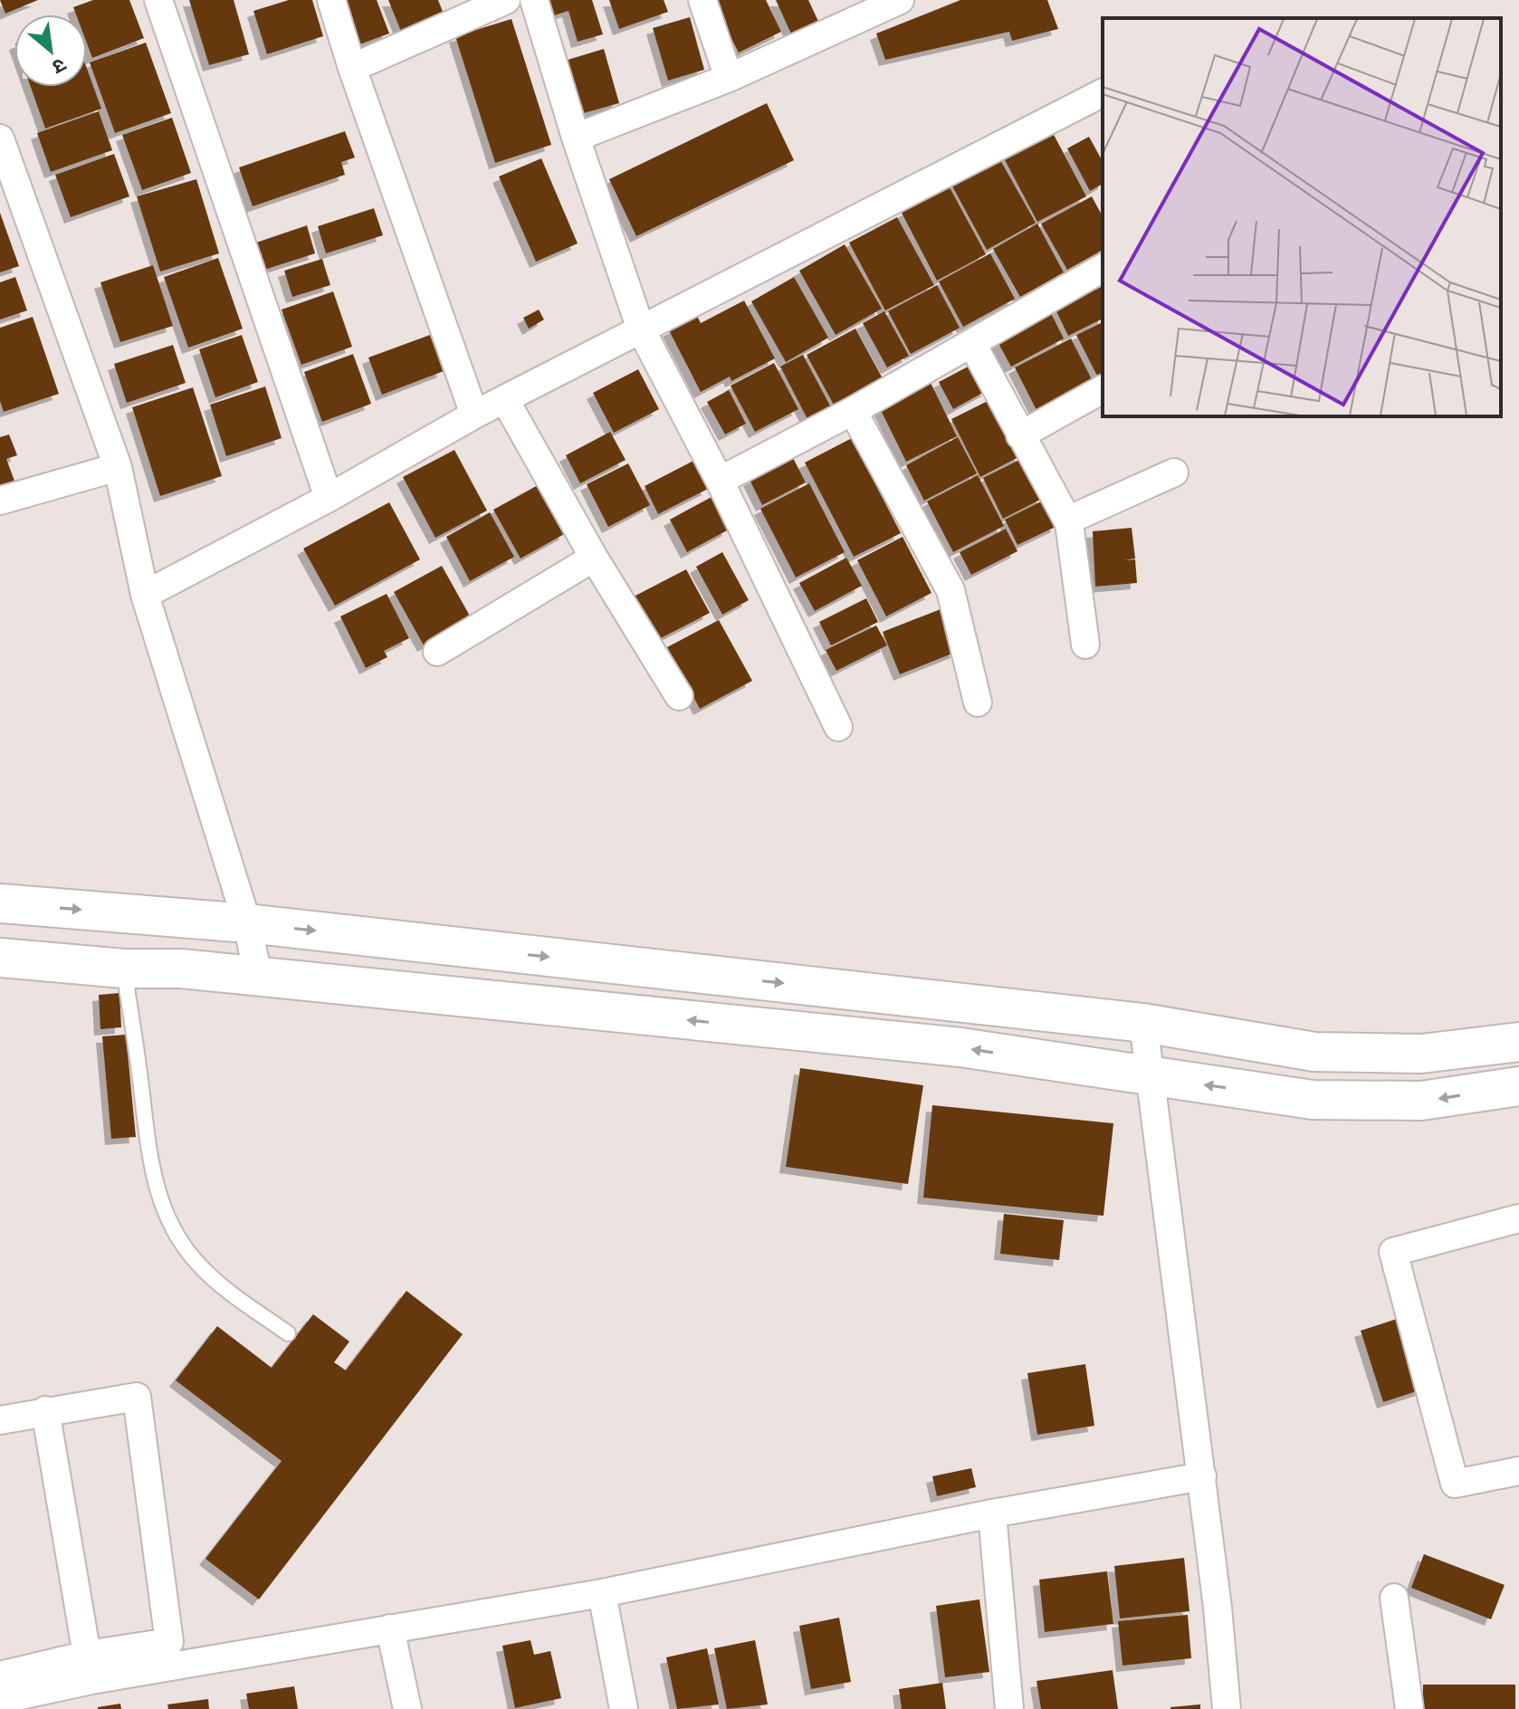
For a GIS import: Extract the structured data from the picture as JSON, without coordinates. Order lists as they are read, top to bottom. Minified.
{"north":"bottom right"}
